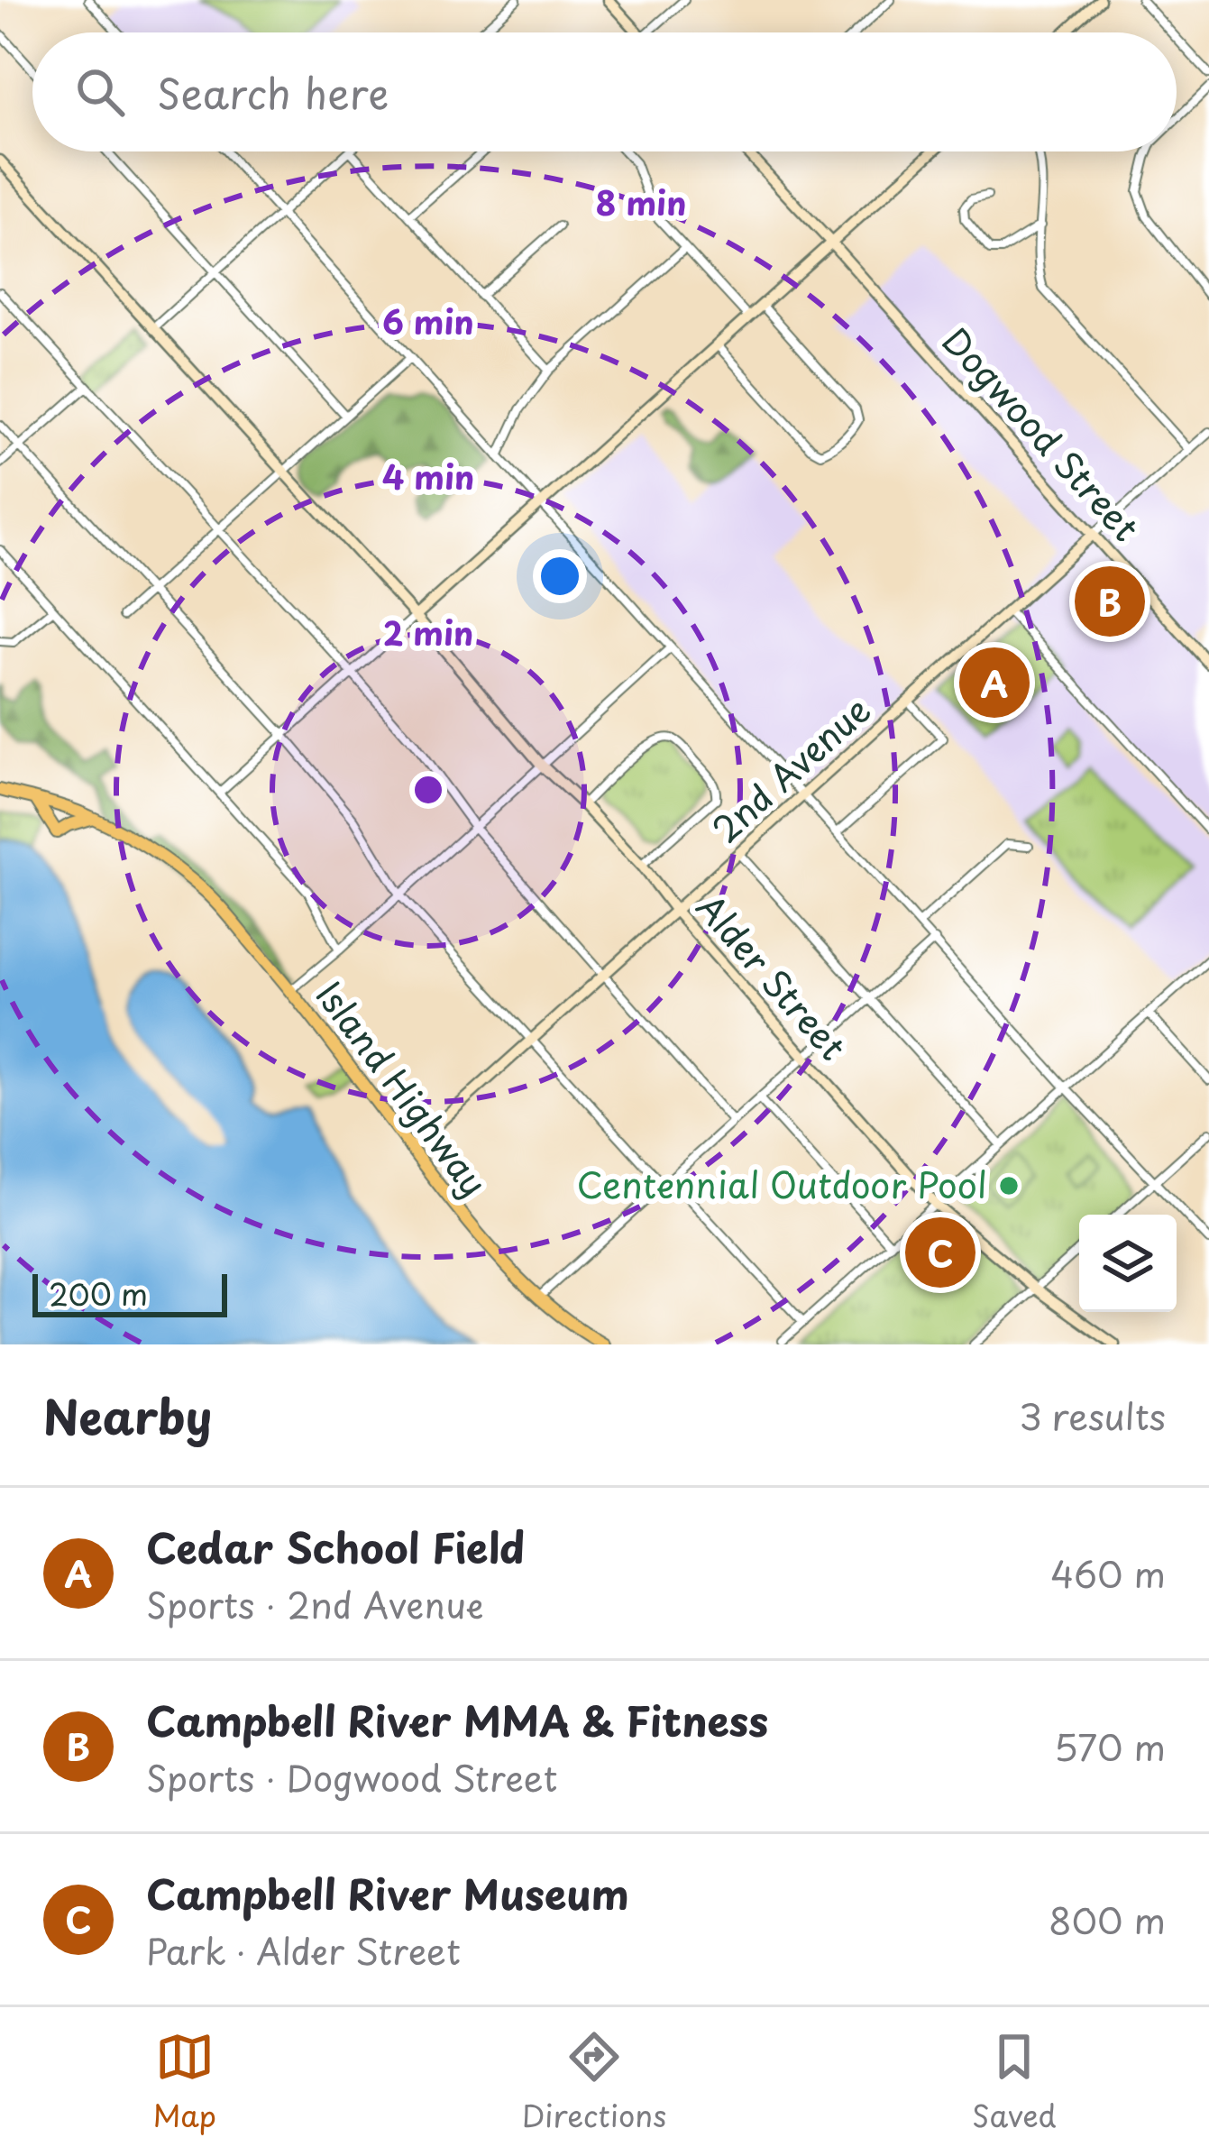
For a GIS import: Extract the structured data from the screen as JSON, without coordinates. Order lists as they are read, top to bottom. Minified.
{"streets":{"main road":["Island Highway"],"street":["Dogwood Street","2nd Avenue","Alder Street"]},"crossings":[["Dogwood Street","2nd Avenue"],["2nd Avenue","Alder Street"],["2nd Avenue","Island Highway"]],"places":["Centennial Outdoor Pool"],"scale_bar":"200 m","page":{"search":"Search here","pins":["B","A","C"],"scale":"200 m","heading":["Nearby","3 results"],"list":[{"mark":"A","name":"Cedar School Field","note":"Sports · 2nd Avenue","value":"460 m"},{"mark":"B","name":"Campbell River MMA & Fitness","note":"Sports · Dogwood Street","value":"570 m"},{"mark":"C","name":"Campbell River Museum","note":"Park · Alder Street","value":"800 m"}],"nav":["Map","Directions","Saved"]},"rings":["8 min","6 min","4 min","2 min"]}
